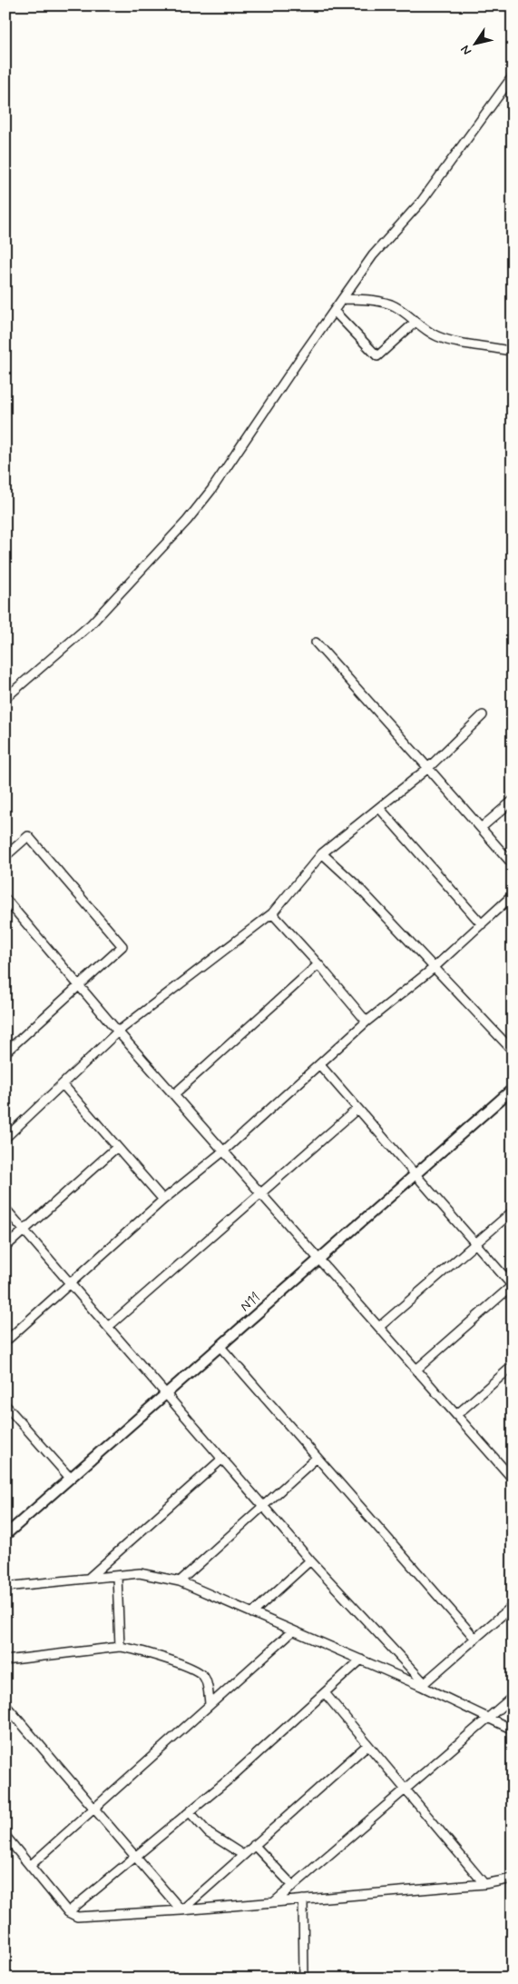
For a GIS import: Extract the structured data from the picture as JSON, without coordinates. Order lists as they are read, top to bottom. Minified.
{"streets":{"main road":["N11"]},"north":"bottom left"}
